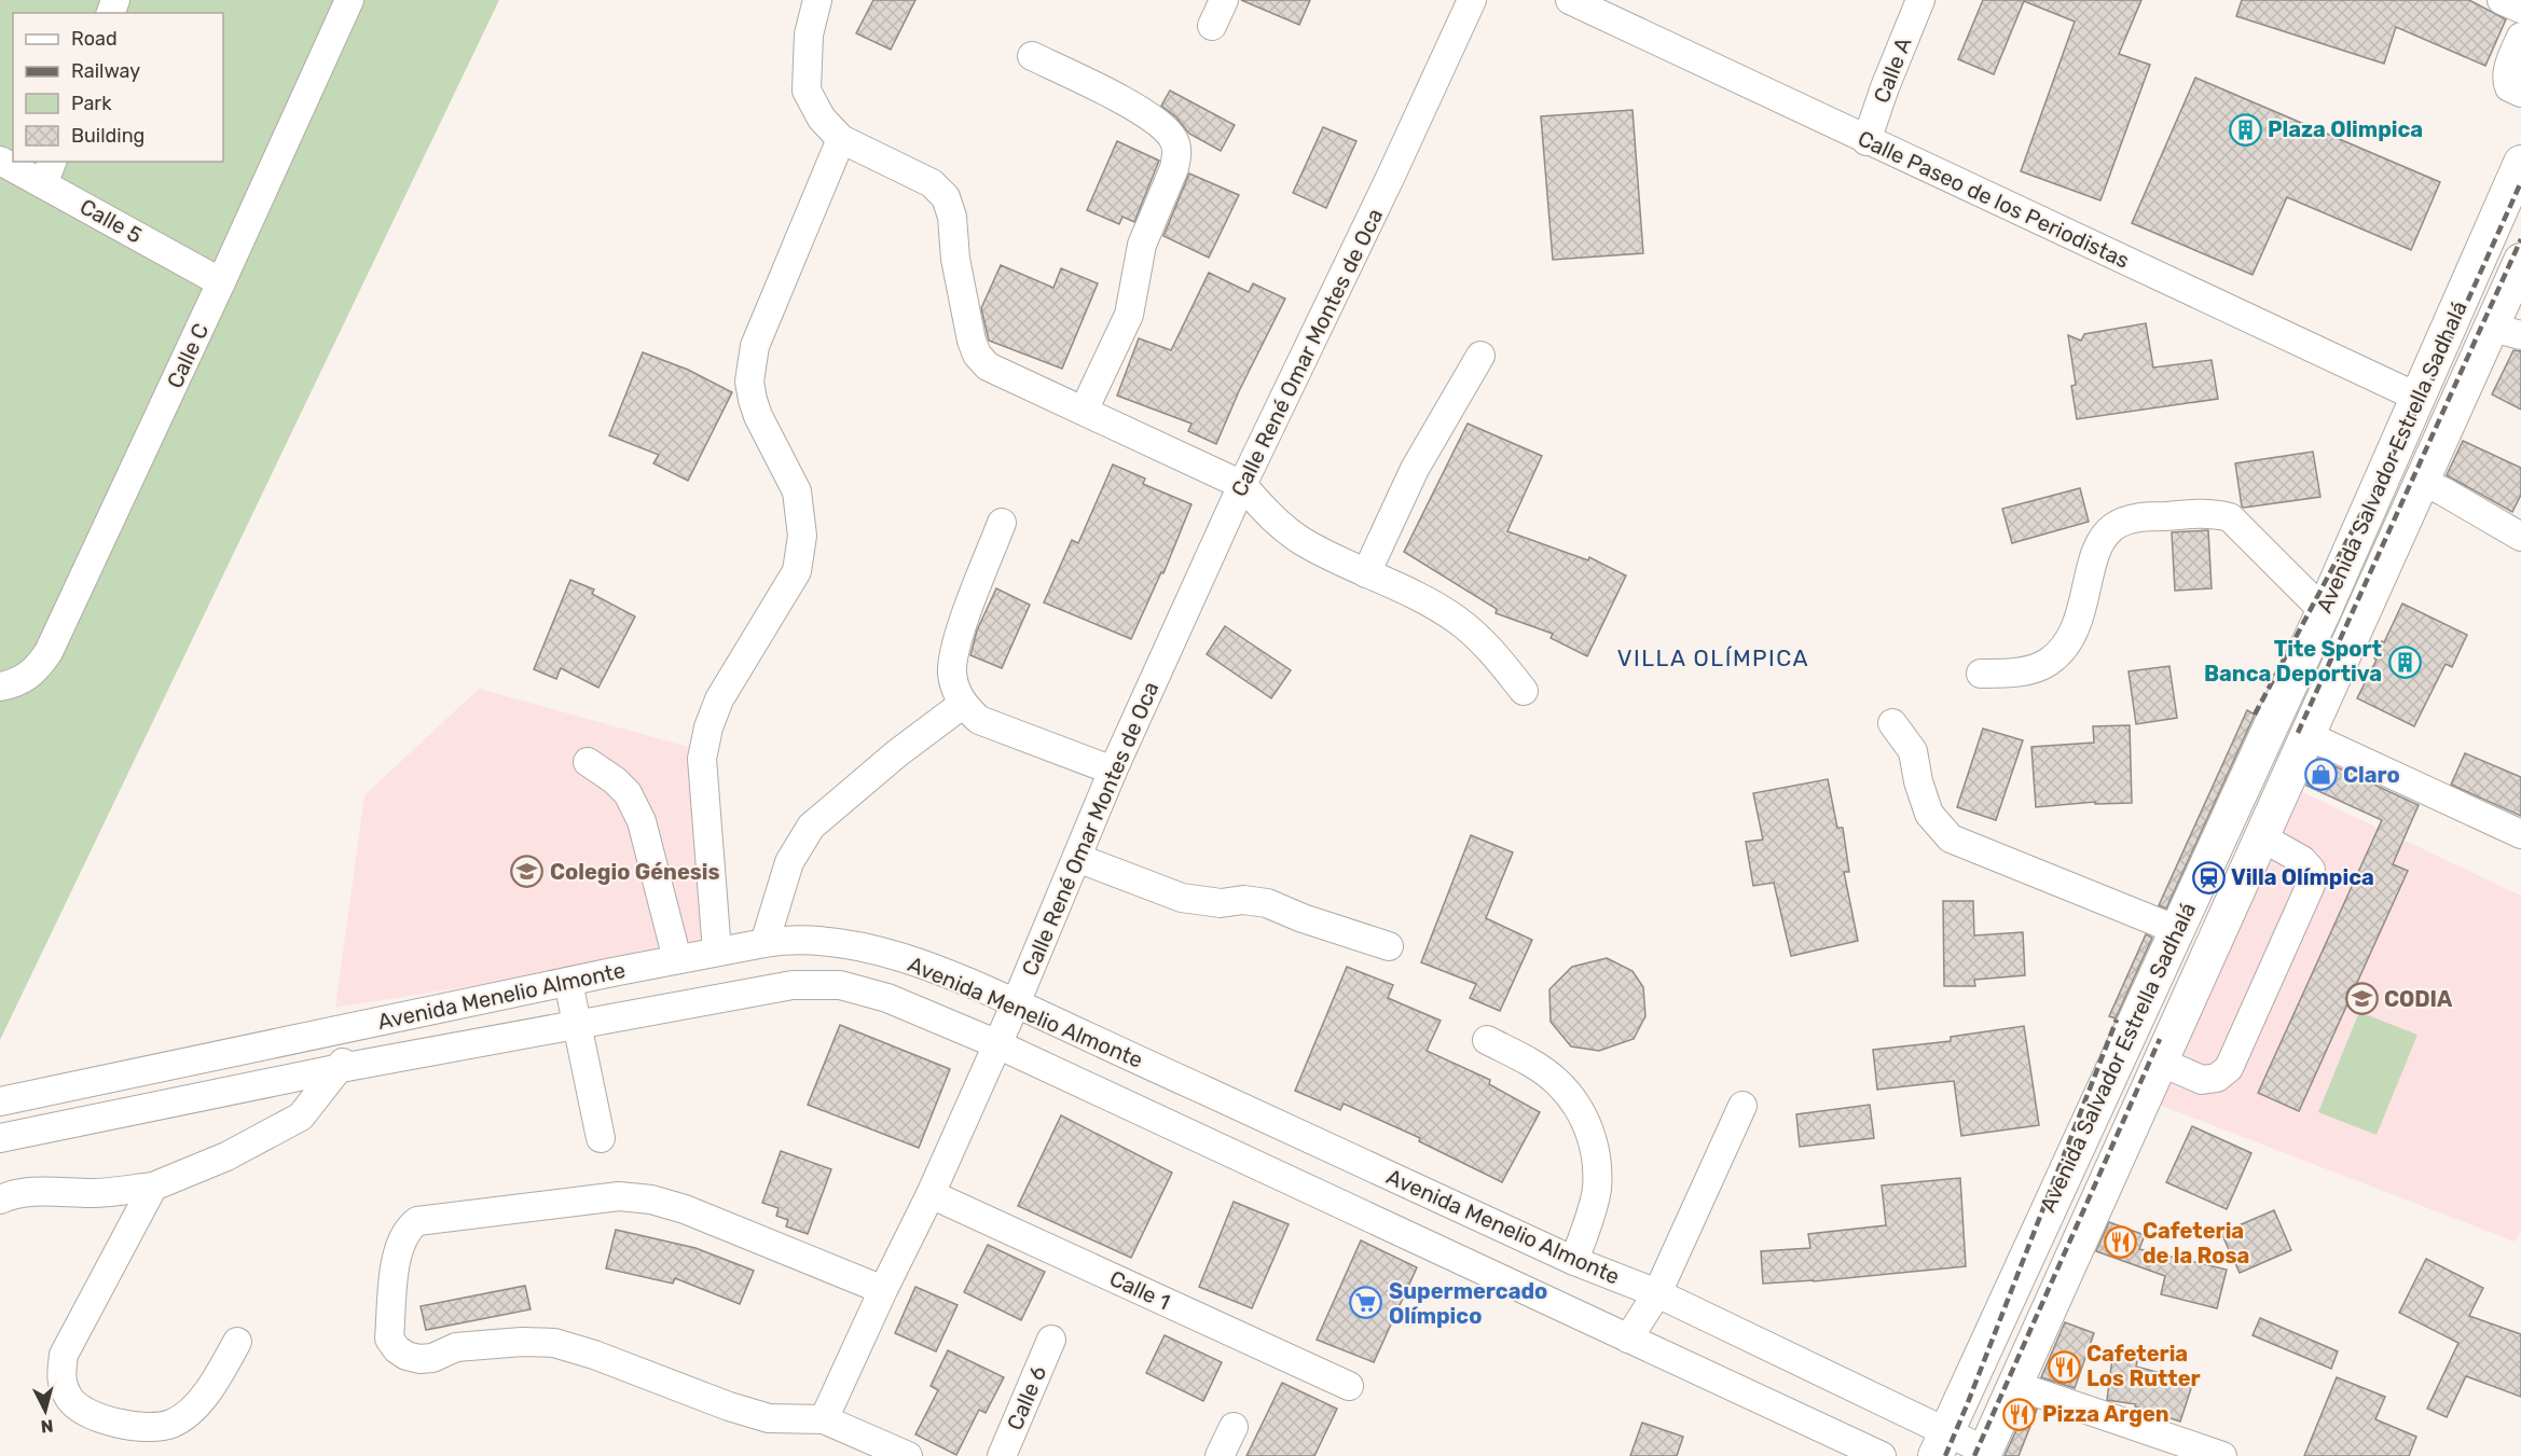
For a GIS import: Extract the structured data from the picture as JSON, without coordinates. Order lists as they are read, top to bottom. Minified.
{"streets":{"main road":["Avenida Salvador Estrella Sadhalá"],"street":["Calle A","Calle Paseo de los Periodistas","Calle 5","Calle René Omar Montes de Oca","Calle C","Avenida Menelio Almonte","Calle 1","Calle 6"]},"crossings":[["Calle A","Calle Paseo de los Periodistas"],["Calle Paseo de los Periodistas","Avenida Salvador Estrella Sadhalá"],["Calle 5","Calle C"],["Calle René Omar Montes de Oca","Avenida Menelio Almonte"],["Calle René Omar Montes de Oca","Calle 1"],["Avenida Salvador Estrella Sadhalá","Avenida Menelio Almonte"]],"districts":["VILLA OLÍMPICA"],"places":{"building":["Plaza Olimpica","Tite Sport Banca Deportiva"],"shop":["Claro"],"school or university":["Colegio Génesis","CODIA"],"station":["Villa Olímpica"],"restaurant":["Cafeteria de la Rosa","Cafeteria Los Rutter","Pizza Argen"],"supermarket":["Supermercado Olímpico"]},"legend":["Road","Railway","Park","Building"],"north":"bottom"}
